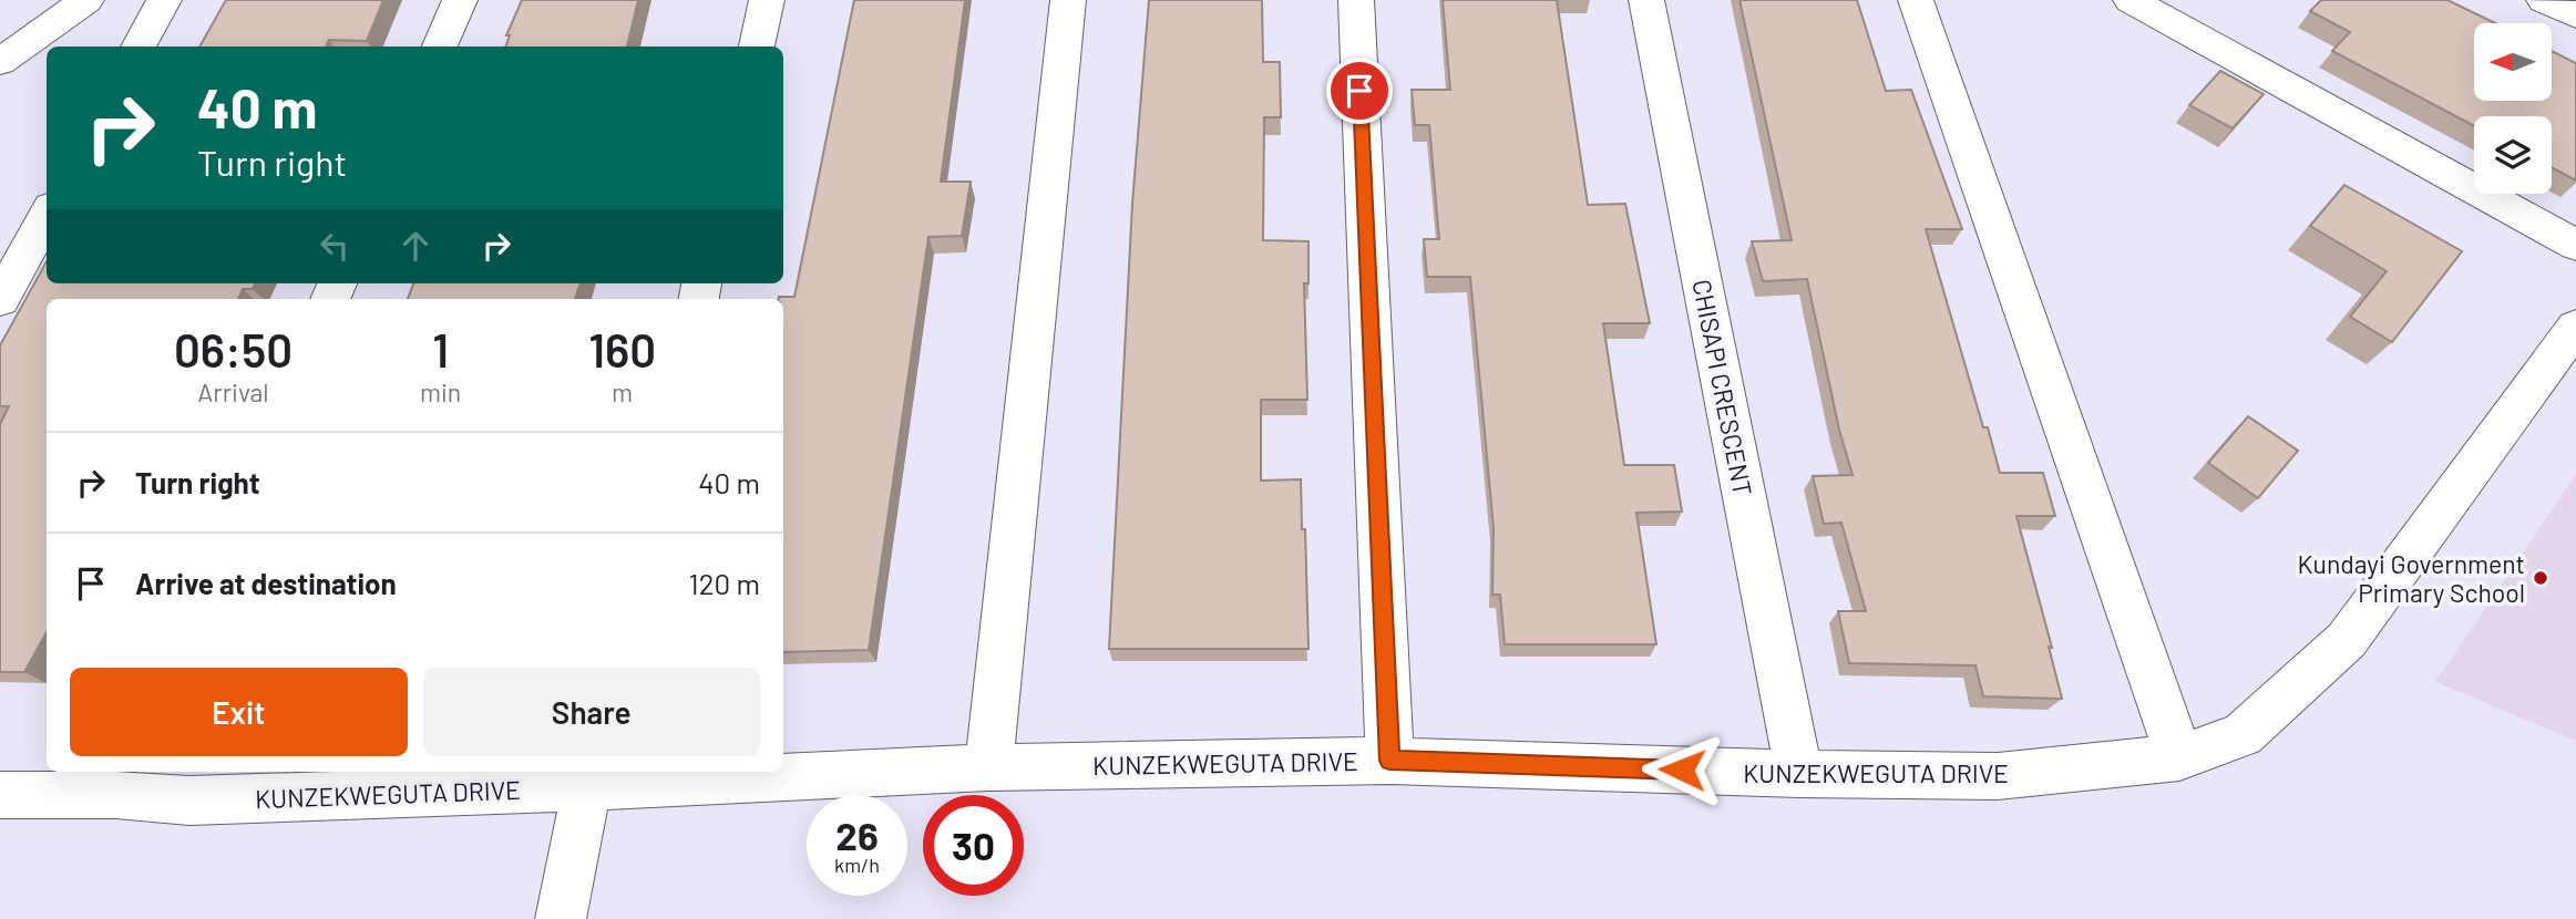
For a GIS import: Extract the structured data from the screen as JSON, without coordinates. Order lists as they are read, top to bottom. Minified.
{"streets":{"street":["CHISAPI CRESCENT","KUNZEKWEGUTA DRIVE"]},"crossings":[["CHISAPI CRESCENT","KUNZEKWEGUTA DRIVE"]],"places":["Kundayi Government Primary School"],"north":"left","page":{"turn":["40 m","Turn right"],"eta":["06:50","Arrival","1","min","160","m"],"list":[{"name":"Turn right","value":"40 m"},{"name":"Arrive at destination","value":"120 m"}],"buttons":["Exit","Share"],"speed":"26 km/h","limit":"30"}}
